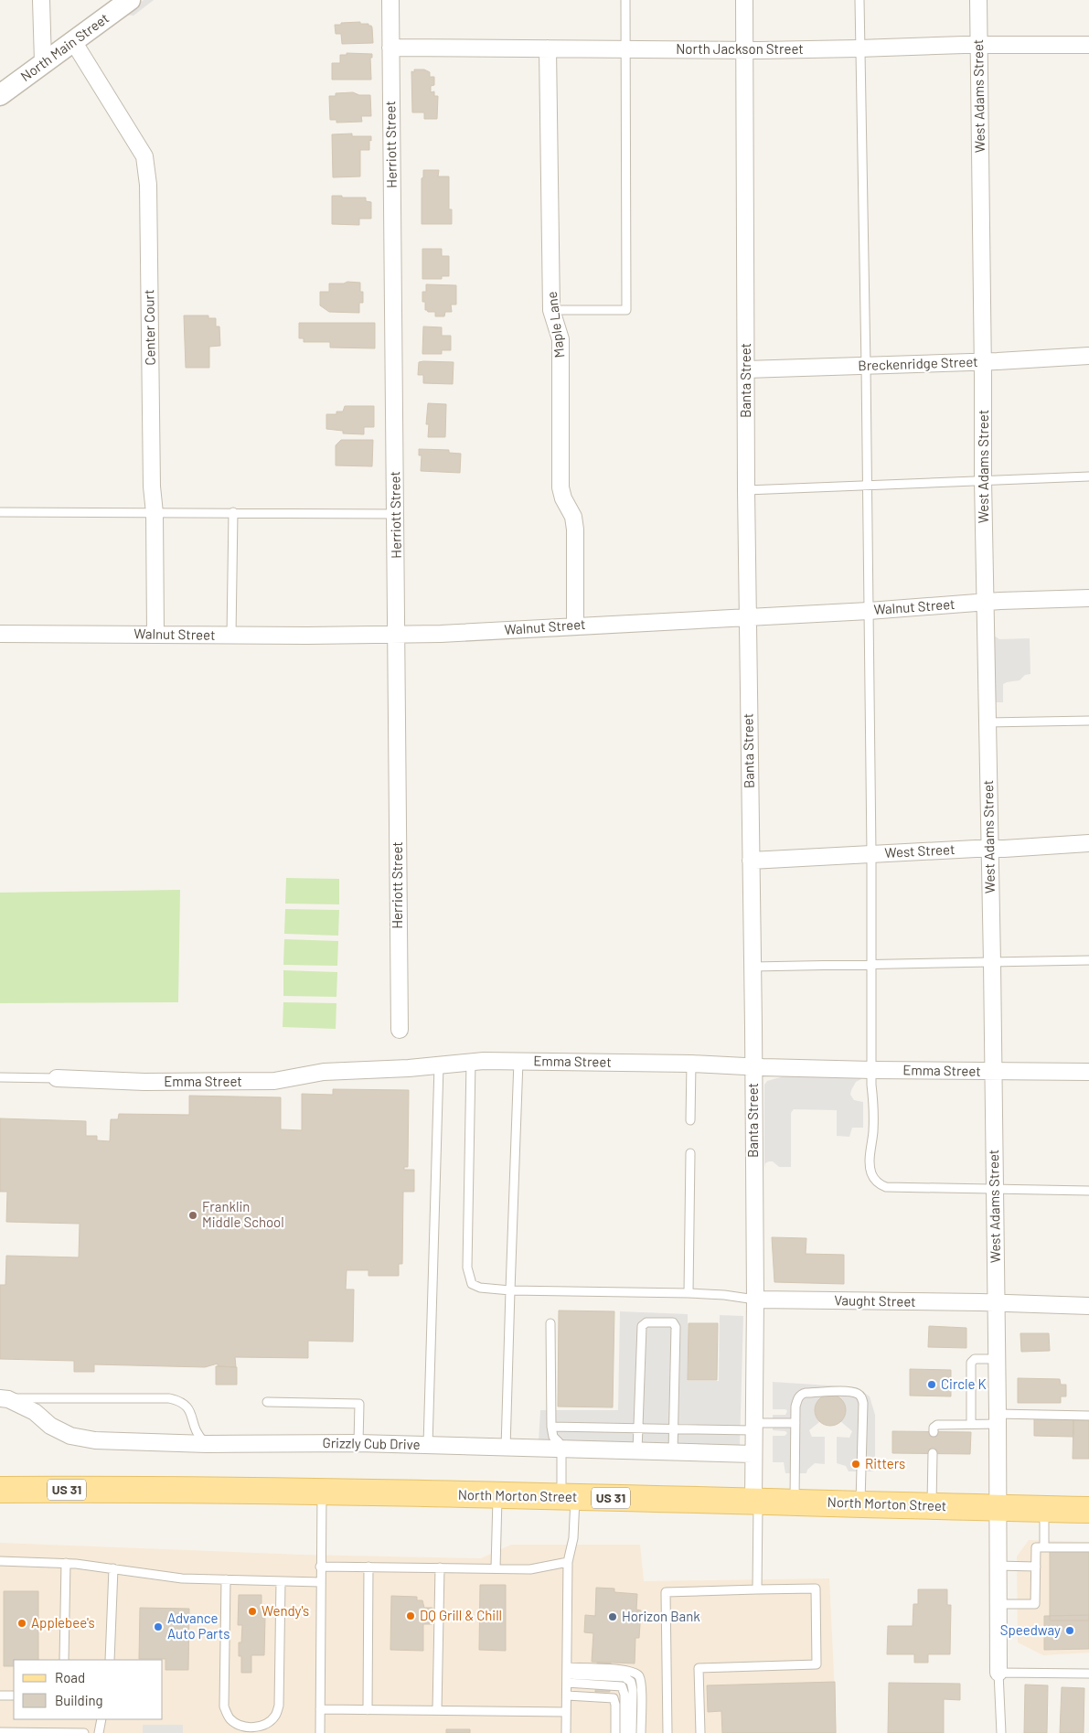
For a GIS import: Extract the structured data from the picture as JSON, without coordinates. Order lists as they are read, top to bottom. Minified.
{"streets":{"main road":["US 31","North Morton Street"],"street":["North Main Street","North Jackson Street","West Adams Street","Herriott Street","Maple Lane","Center Court","Breckenridge Street","Banta Street","Walnut Street","West Street","Emma Street","Vaught Street","Grizzly Cub Drive"]},"crossings":[["North Main Street","Center Court"],["North Jackson Street","West Adams Street"],["North Jackson Street","Herriott Street"],["North Jackson Street","Maple Lane"],["North Jackson Street","Banta Street"],["West Adams Street","Breckenridge Street"],["West Adams Street","Walnut Street"],["West Adams Street","West Street"],["West Adams Street","Emma Street"],["West Adams Street","Vaught Street"],["West Adams Street","North Morton Street"],["Herriott Street","Walnut Street"],["Maple Lane","Walnut Street"],["Center Court","Walnut Street"],["Breckenridge Street","Banta Street"],["Banta Street","Walnut Street"],["Banta Street","West Street"],["Banta Street","Emma Street"],["Banta Street","Vaught Street"],["Banta Street","Grizzly Cub Drive"],["Banta Street","North Morton Street"]],"places":["Franklin Middle School","Circle K","Ritters","Wendy's","DQ Grill & Chill","Horizon Bank","Applebee's","Advance Auto Parts","Speedway"],"legend":["Road","Building"]}
